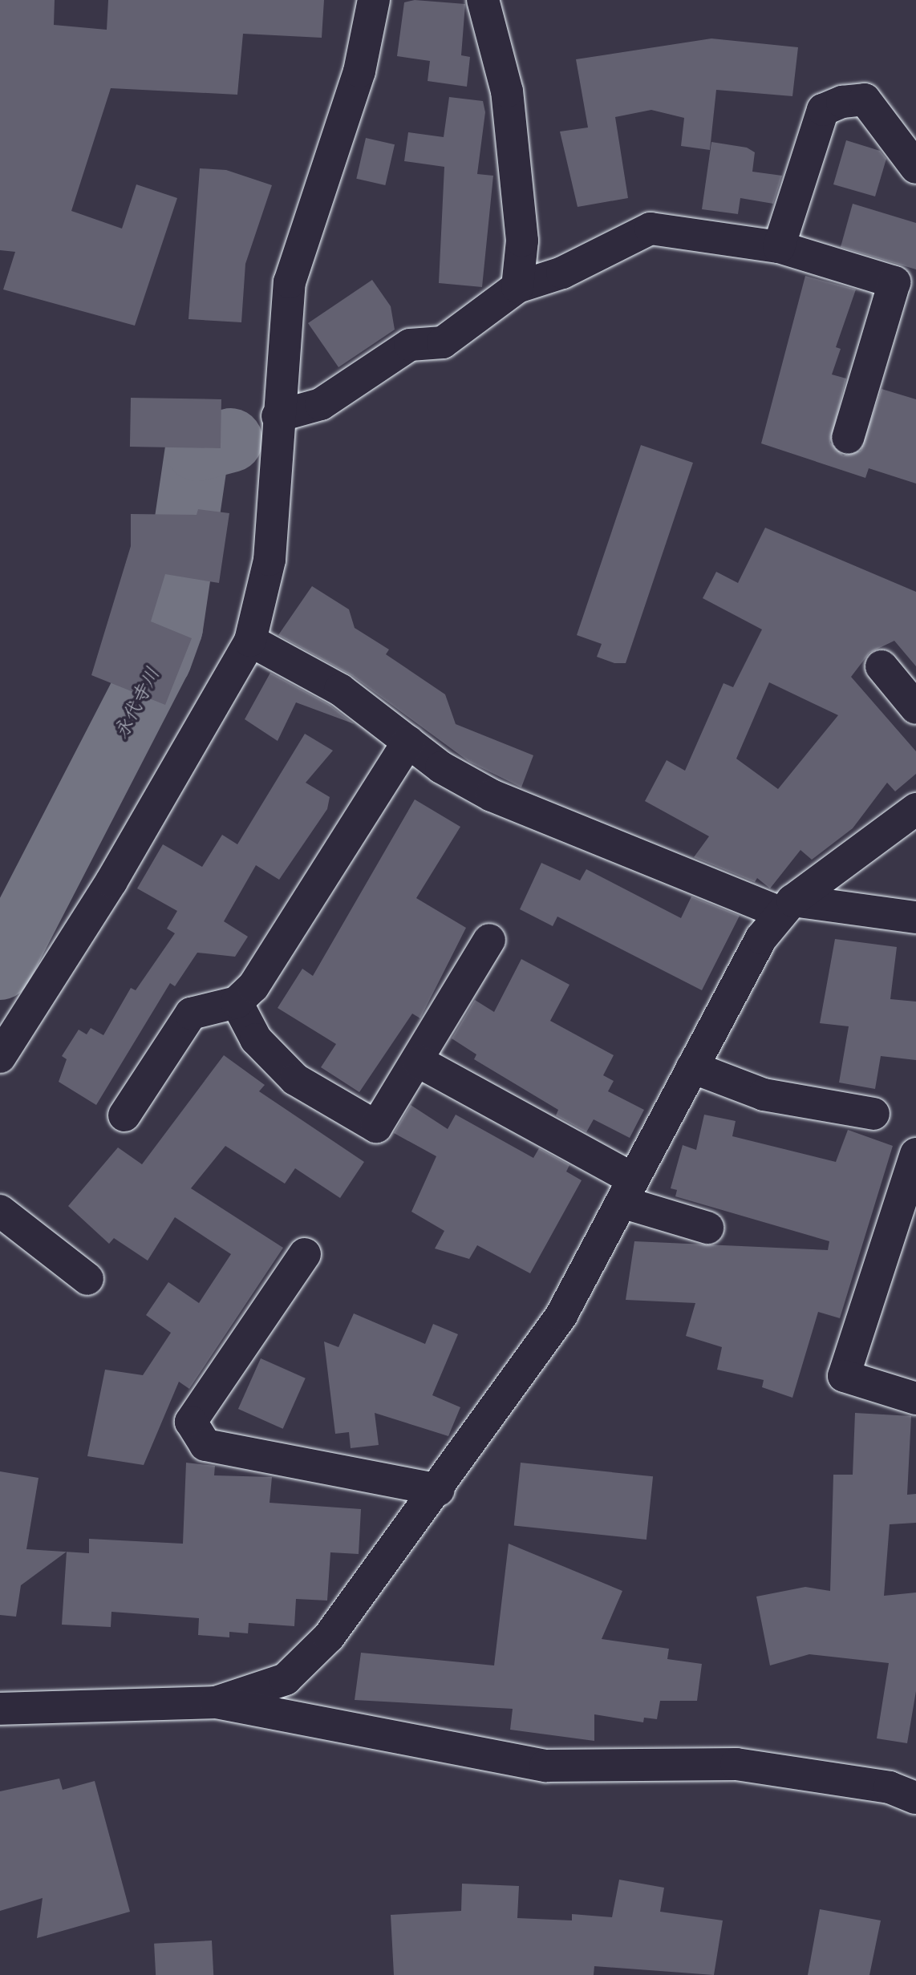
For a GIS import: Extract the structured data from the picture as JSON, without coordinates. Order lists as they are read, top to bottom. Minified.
{"water":["永代寺川"]}
